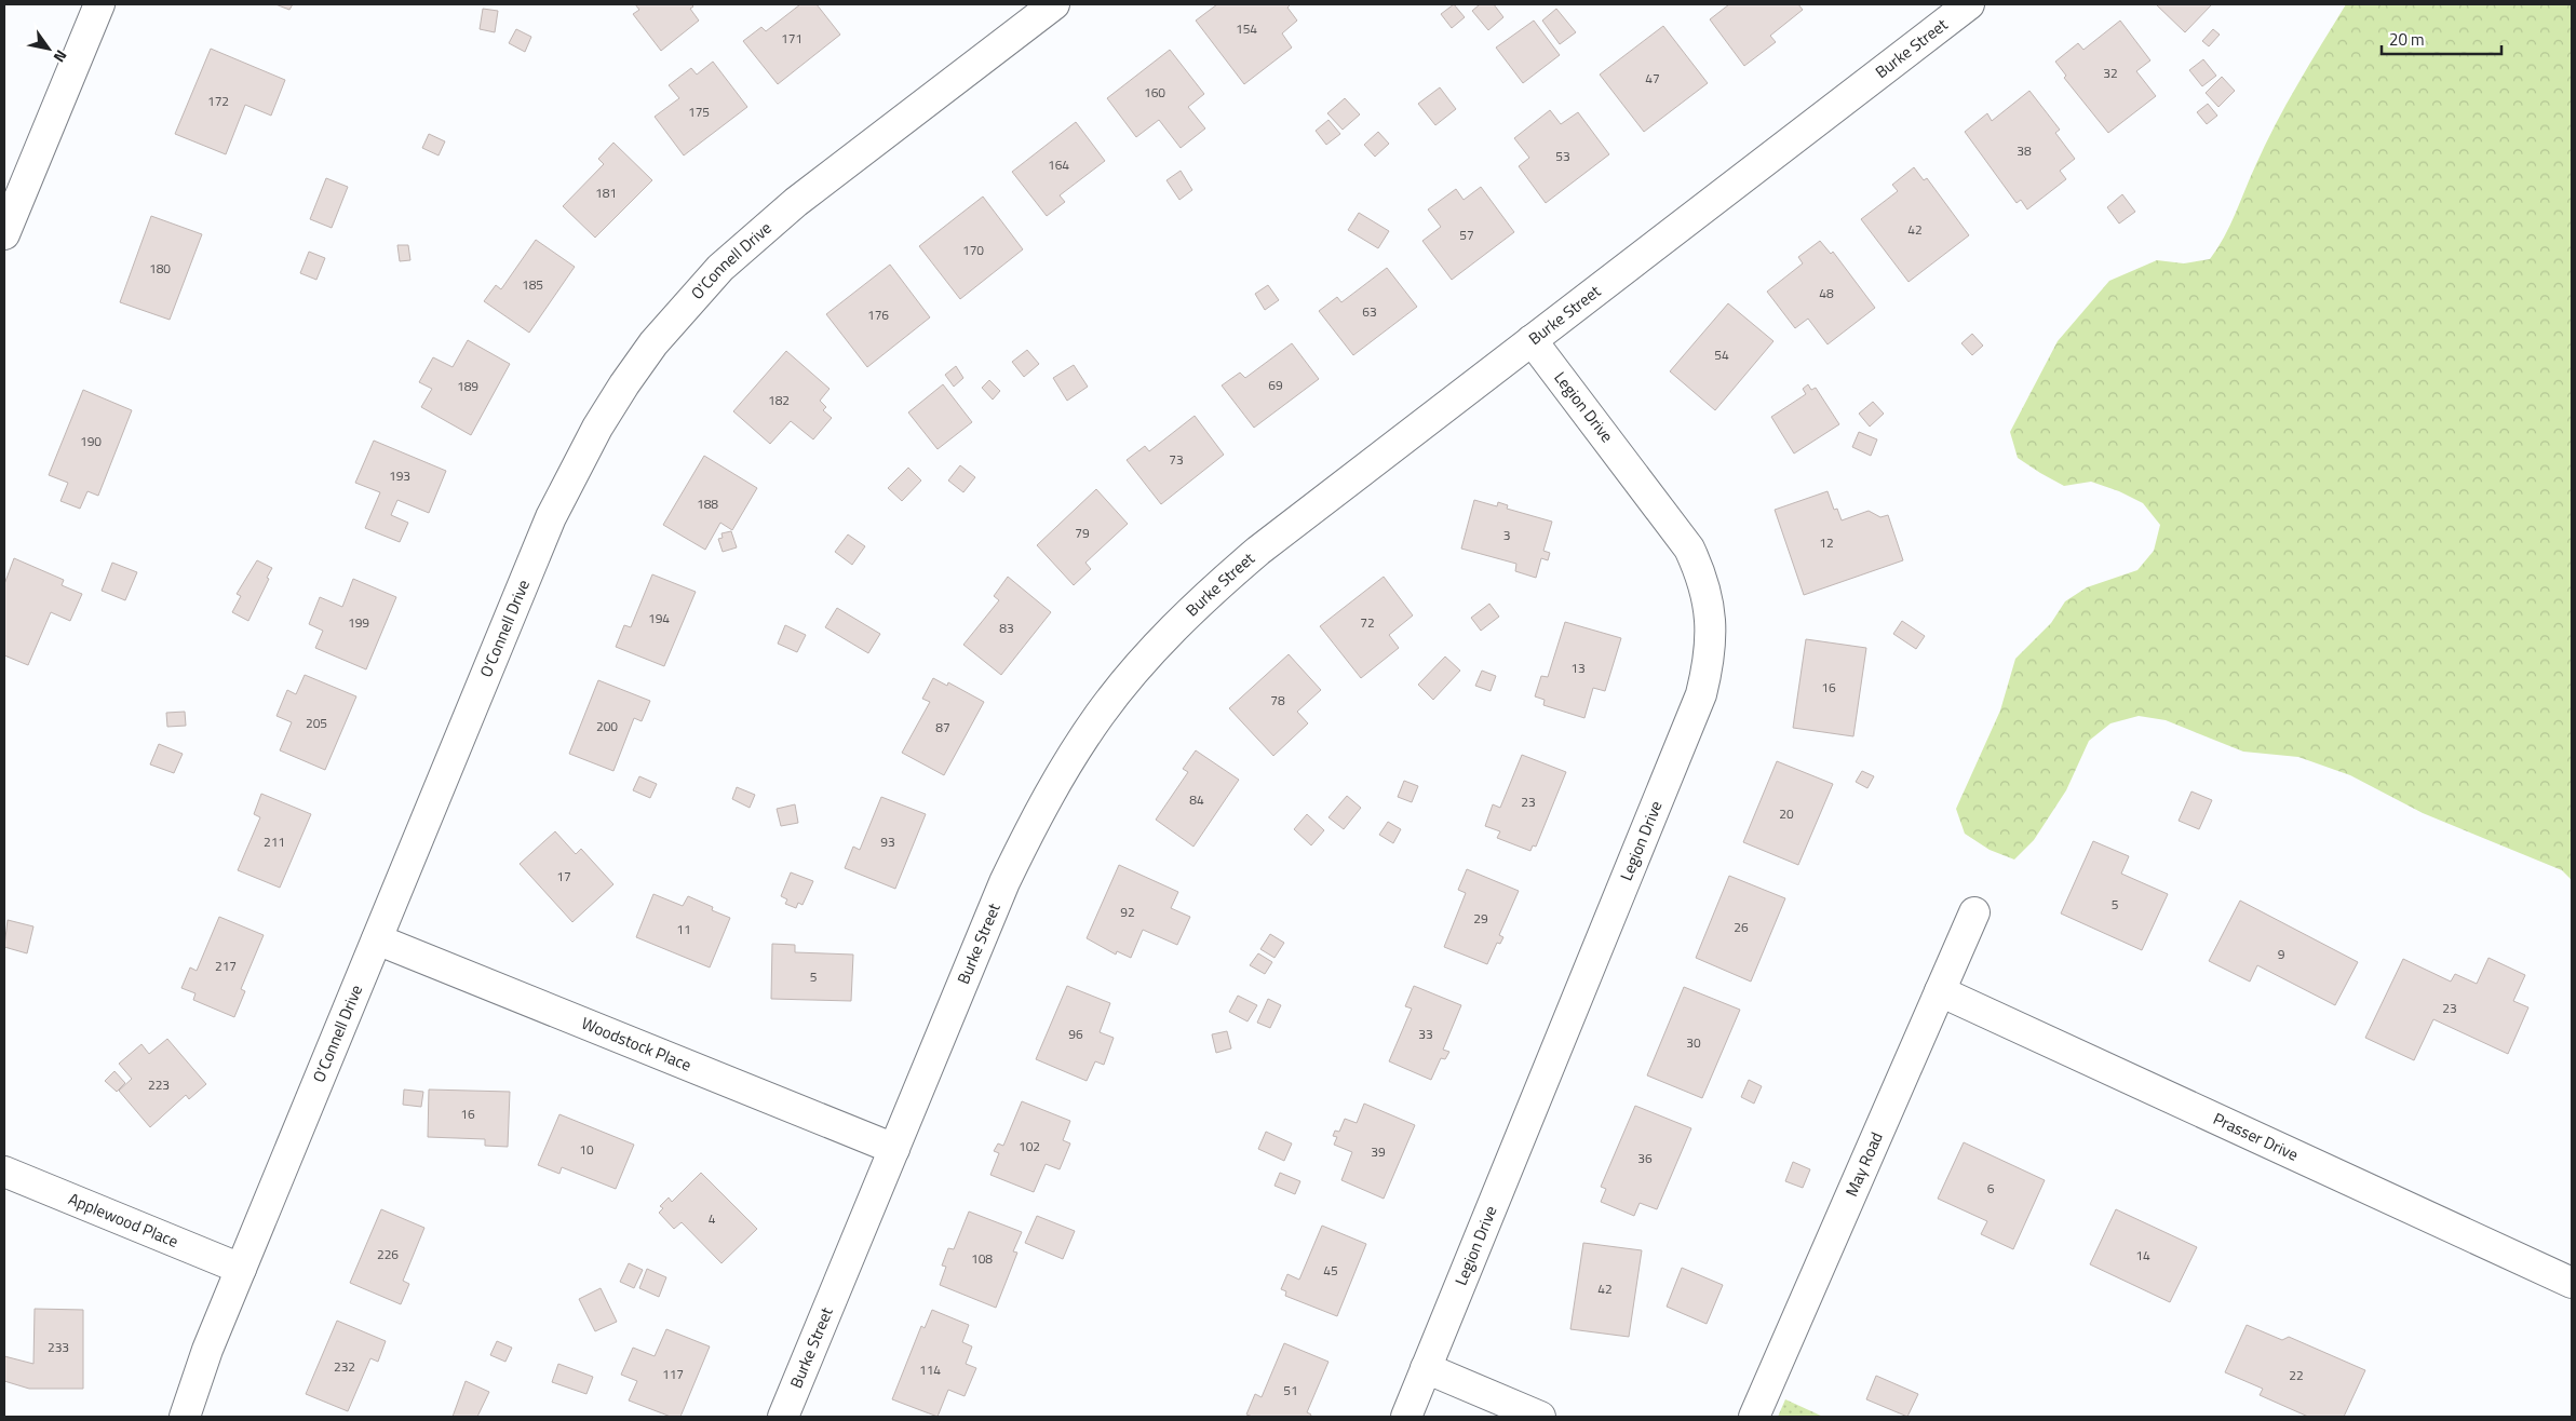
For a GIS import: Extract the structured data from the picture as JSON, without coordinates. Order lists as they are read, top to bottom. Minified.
{"streets":{"street":["Burke Street","O'Connell Drive","Legion Drive","Woodstock Place","Prasser Drive","May Road","Applewood Place"]},"crossings":[["Burke Street","Legion Drive"],["Burke Street","Woodstock Place"],["O'Connell Drive","Woodstock Place"],["O'Connell Drive","Applewood Place"],["Prasser Drive","May Road"]],"house_numbers":["154","171","32","47","160","172","175","38","53","164","181","42","57","170","180","185","48","63","176","54","69","189","182","190","73","193","188","79","3","12","194","199","72","83","13","16","78","205","200","87","84","23","20","211","93","17","5","92","29","26","11","9","217","5","23","96","33","30","223","16","102","10","39","36","6","4","226","14","108","45","42","233","232","114","117","22","51"],"scale_bar":"20 m","north":"bottom right"}
